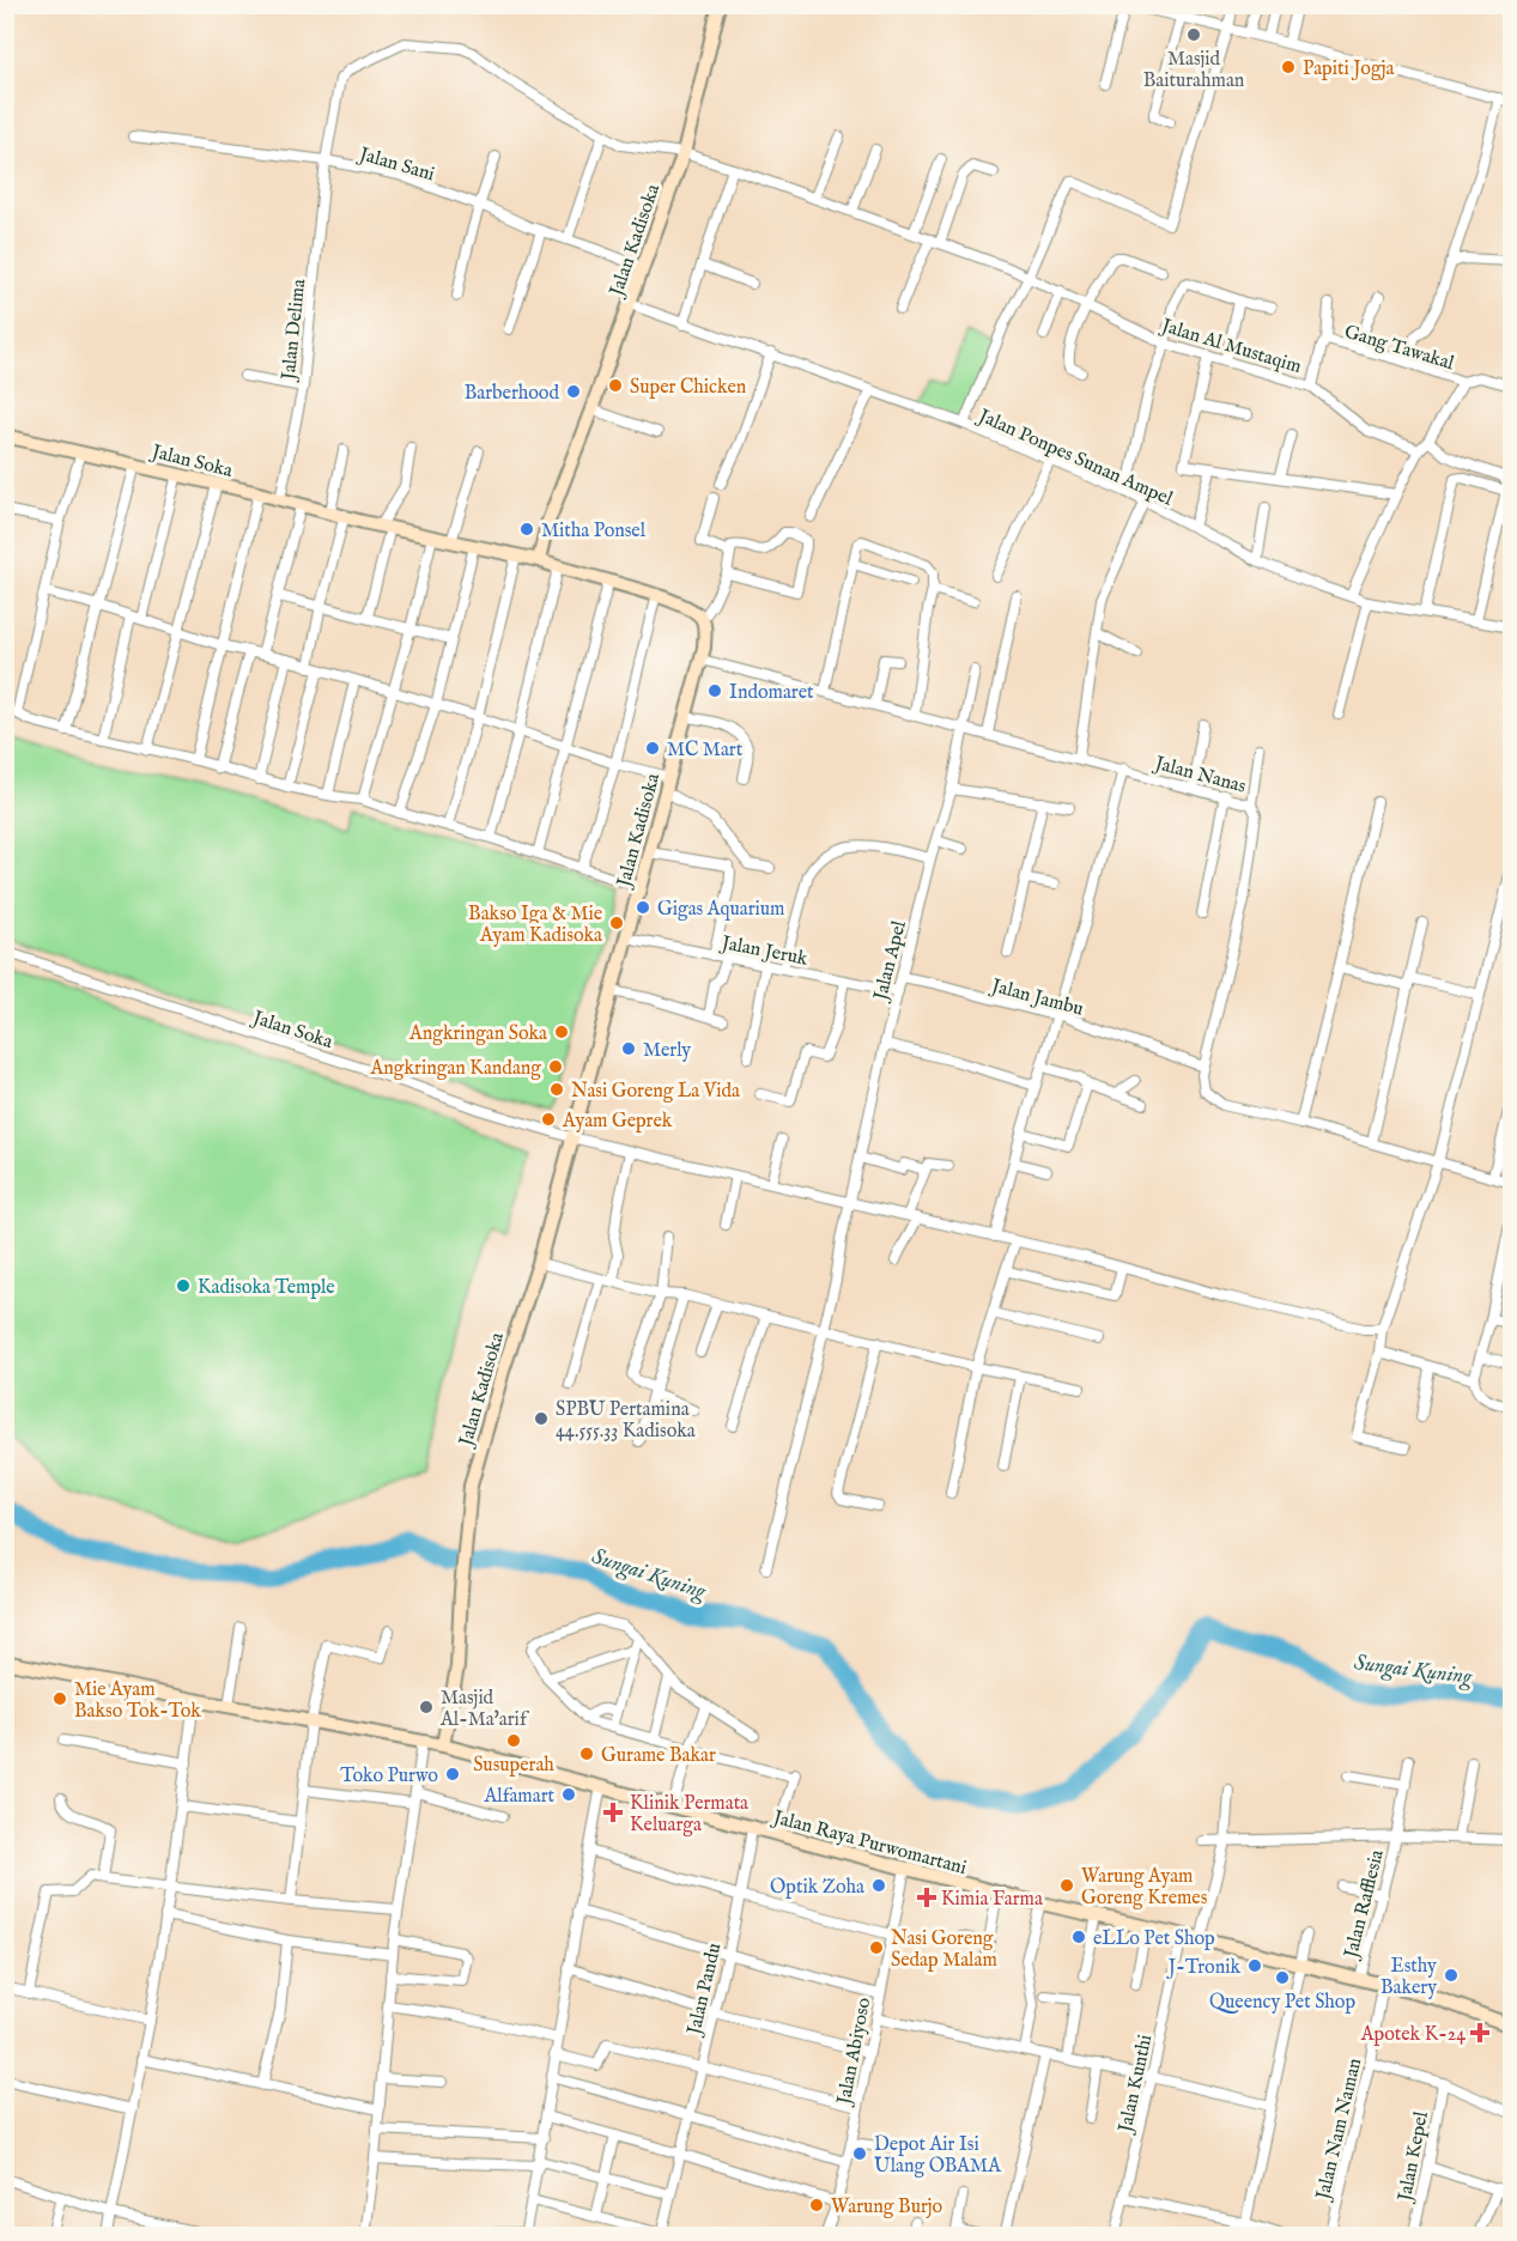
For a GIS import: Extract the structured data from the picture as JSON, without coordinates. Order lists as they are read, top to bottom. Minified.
{"streets":{"street":["Jalan Sani","Jalan Kadisoka","Jalan Delima","Jalan Al Mustaqim","Gang Tawakal","Jalan Ponpes Sunan Ampel","Jalan Soka","Jalan Nanas","Jalan Jeruk","Jalan Apel","Jalan Jambu","Jalan Raya Purwomartani","Jalan Rafflesia","Jalan Pandu","Jalan Abiyoso","Jalan Kunthi","Jalan Nam Naman","Jalan Kepel"]},"crossings":[["Jalan Sani","Jalan Kadisoka"],["Jalan Sani","Jalan Delima"],["Jalan Kadisoka","Jalan Al Mustaqim"],["Jalan Kadisoka","Jalan Ponpes Sunan Ampel"],["Jalan Kadisoka","Jalan Soka"],["Jalan Kadisoka","Jalan Nanas"],["Jalan Kadisoka","Jalan Jeruk"],["Jalan Kadisoka","Jalan Raya Purwomartani"],["Jalan Delima","Jalan Al Mustaqim"],["Jalan Delima","Jalan Soka"],["Jalan Soka","Jalan Apel"],["Jalan Nanas","Jalan Apel"],["Jalan Nanas","Jalan Jambu"],["Jalan Jeruk","Jalan Apel"],["Jalan Apel","Jalan Jambu"],["Jalan Raya Purwomartani","Jalan Rafflesia"],["Jalan Raya Purwomartani","Jalan Pandu"],["Jalan Raya Purwomartani","Jalan Abiyoso"],["Jalan Raya Purwomartani","Jalan Kunthi"],["Jalan Raya Purwomartani","Jalan Nam Naman"]],"water":["Sungai Kuning"],"places":{"other":["Masjid Baiturahman","Papiti Jogja","Super Chicken","Barberhood","Mitha Ponsel","Indomaret","MC Mart","Gigas Aquarium","Bakso Iga & Mie Ayam Kadisoka","Angkringan Soka","Merly","Angkringan Kandang","Nasi Goreng La Vida","Ayam Geprek","Kadisoka Temple","SPBU Pertamina 44.555.33 Kadisoka","Mie Ayam Bakso Tok-Tok","Masjid Al-Ma'arif","Susuperah","Gurame Bakar","Toko Purwo","Alfamart","Optik Zoha","Warung Ayam Goreng Kremes","eLLo Pet Shop","Nasi Goreng Sedap Malam","J-Tronik","Esthy Bakery","Queency Pet Shop","Depot Air Isi Ulang OBAMA","Warung Burjo"],"health":["Klinik Permata Keluarga","Kimia Farma","Apotek K-24"]}}
